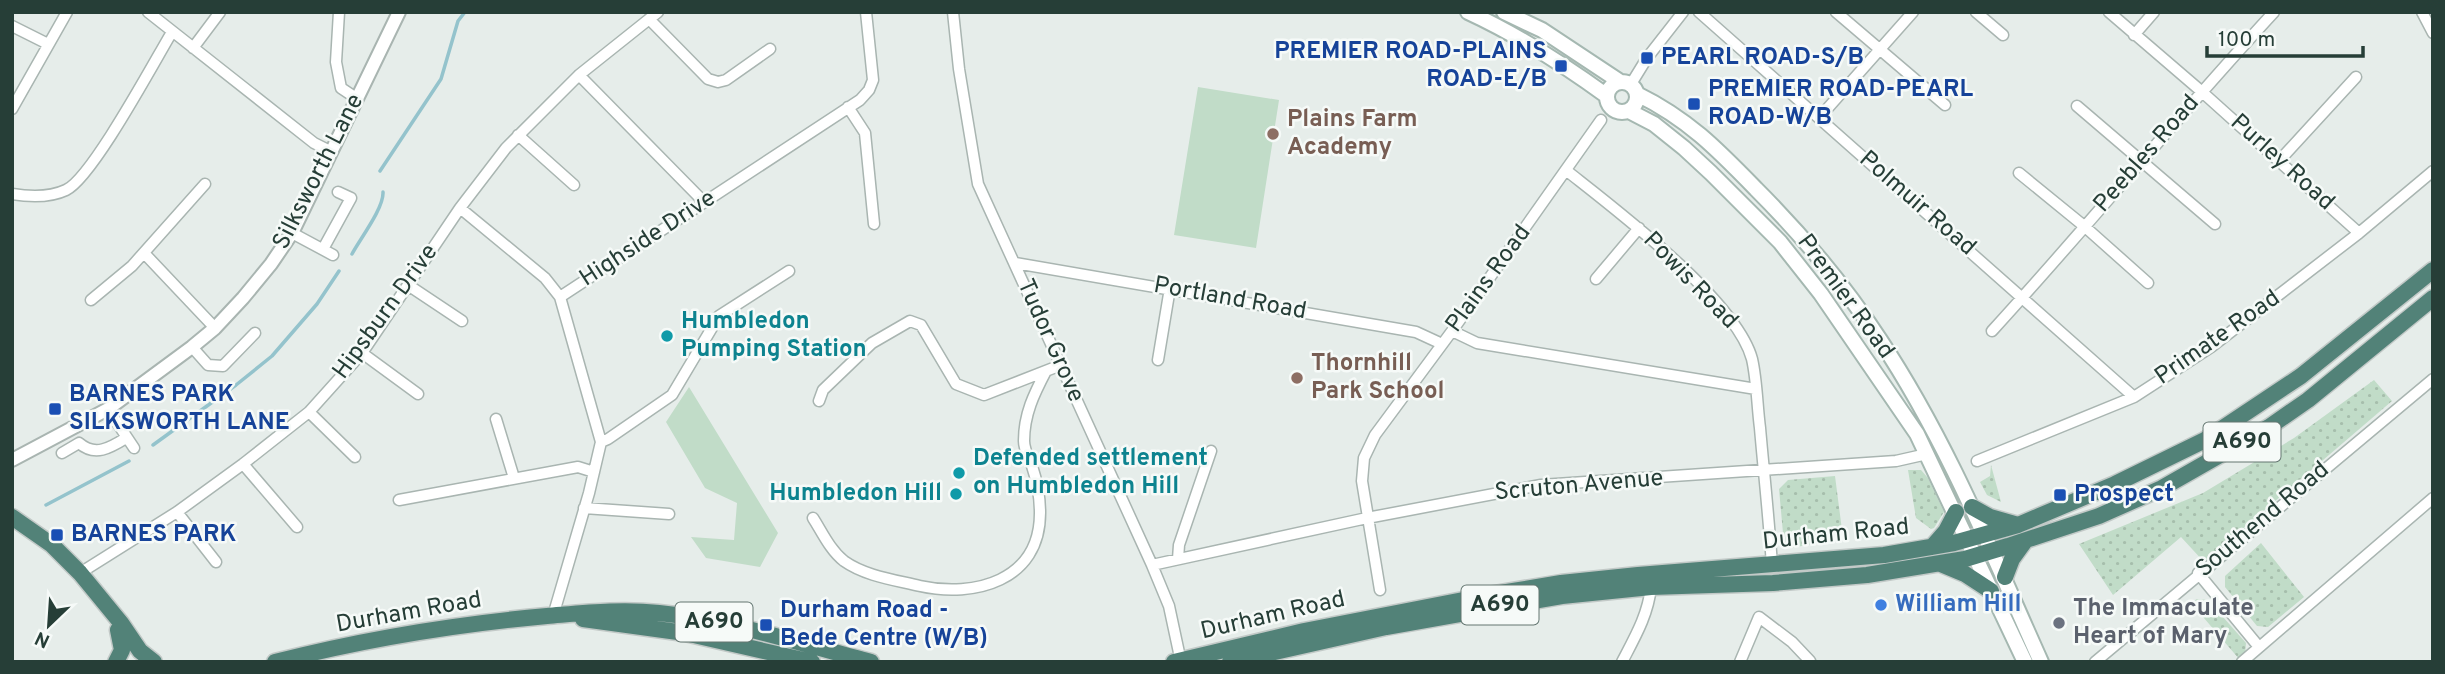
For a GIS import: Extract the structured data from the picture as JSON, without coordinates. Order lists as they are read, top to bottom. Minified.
{"streets":{"highway":["A690","Durham Road"],"main road":["Premier Road"],"street":["Peebles Road","Purley Road","Silksworth Lane","Polmuir Road","Highside Drive","Plains Road","Powis Road","Portland Road","Hipsburn Drive","Primate Road","Tudor Grove","Scruton Avenue","Southend Road"]},"crossings":[["Peebles Road","Purley Road"],["Peebles Road","Polmuir Road"],["Purley Road","Primate Road"],["Polmuir Road","Primate Road"],["Highside Drive","Hipsburn Drive"],["Plains Road","Powis Road"],["Plains Road","Portland Road"],["Plains Road","Scruton Avenue"],["Powis Road","Scruton Avenue"],["Powis Road","Durham Road"],["Premier Road","Scruton Avenue"],["Premier Road","Durham Road"],["Portland Road","Tudor Grove"],["Tudor Grove","Scruton Avenue"],["Tudor Grove","Durham Road"]],"places":{"transit":["PEARL ROAD-S/B","PREMIER ROAD-PLAINS ROAD-E/B","PREMIER ROAD-PEARL ROAD-W/B","BARNES PARK SILKSWORTH LANE","Prospect","BARNES PARK","Durham Road - Bede Centre (W/B)"],"other":["Plains Farm Academy","Humbledon Pumping Station","Thornhill Park School","Defended settlement on Humbledon Hill","Humbledon Hill","William Hill","The Immaculate Heart of Mary"]},"scale_bar":"100 m","north":"bottom left"}
